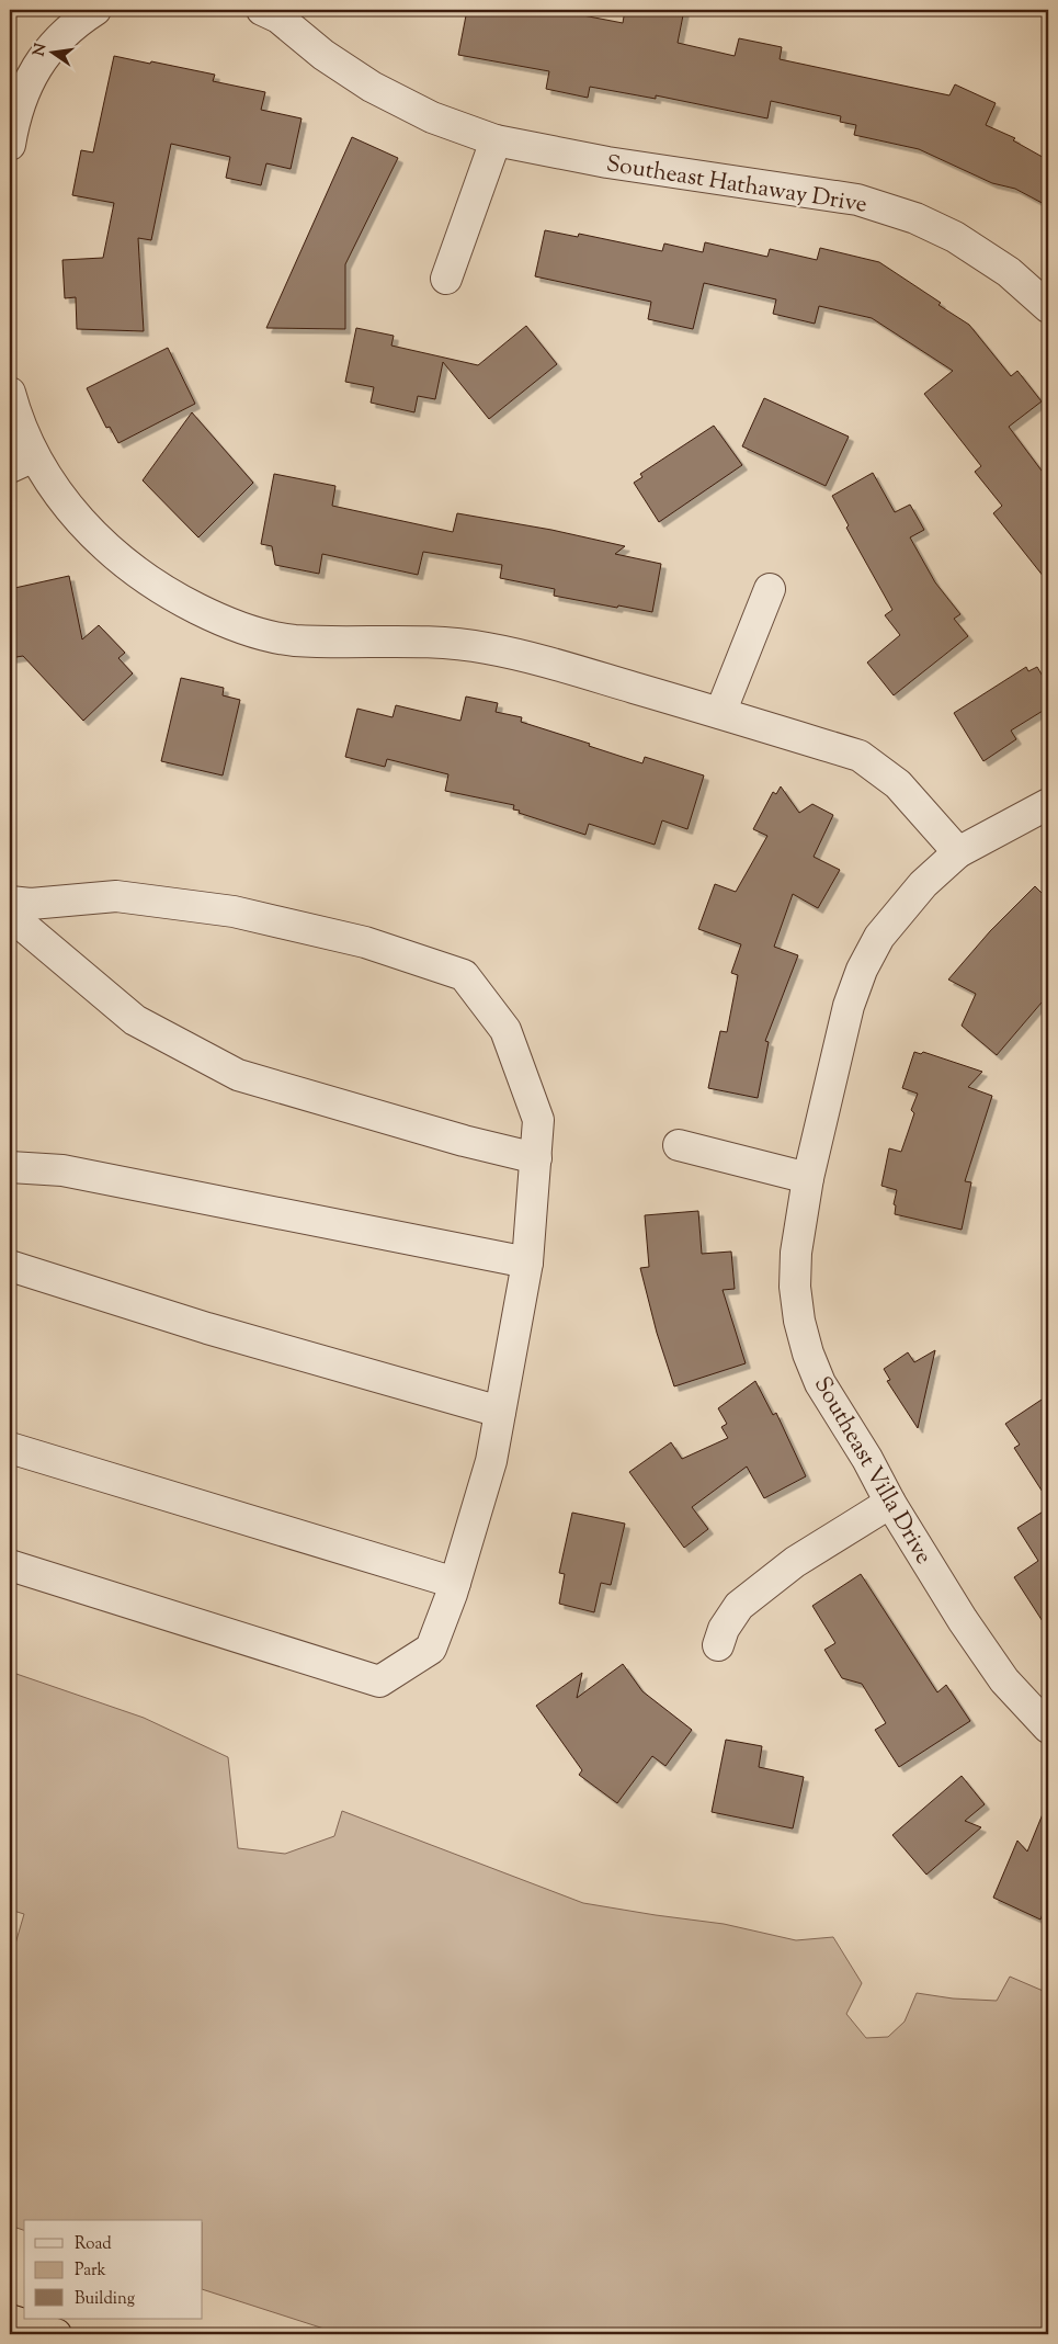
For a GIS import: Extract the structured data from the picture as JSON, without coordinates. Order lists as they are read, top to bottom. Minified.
{"streets":{"street":["Southeast Hathaway Drive","Southeast Villa Drive"]},"legend":["Road","Park","Building"],"north":"left"}
